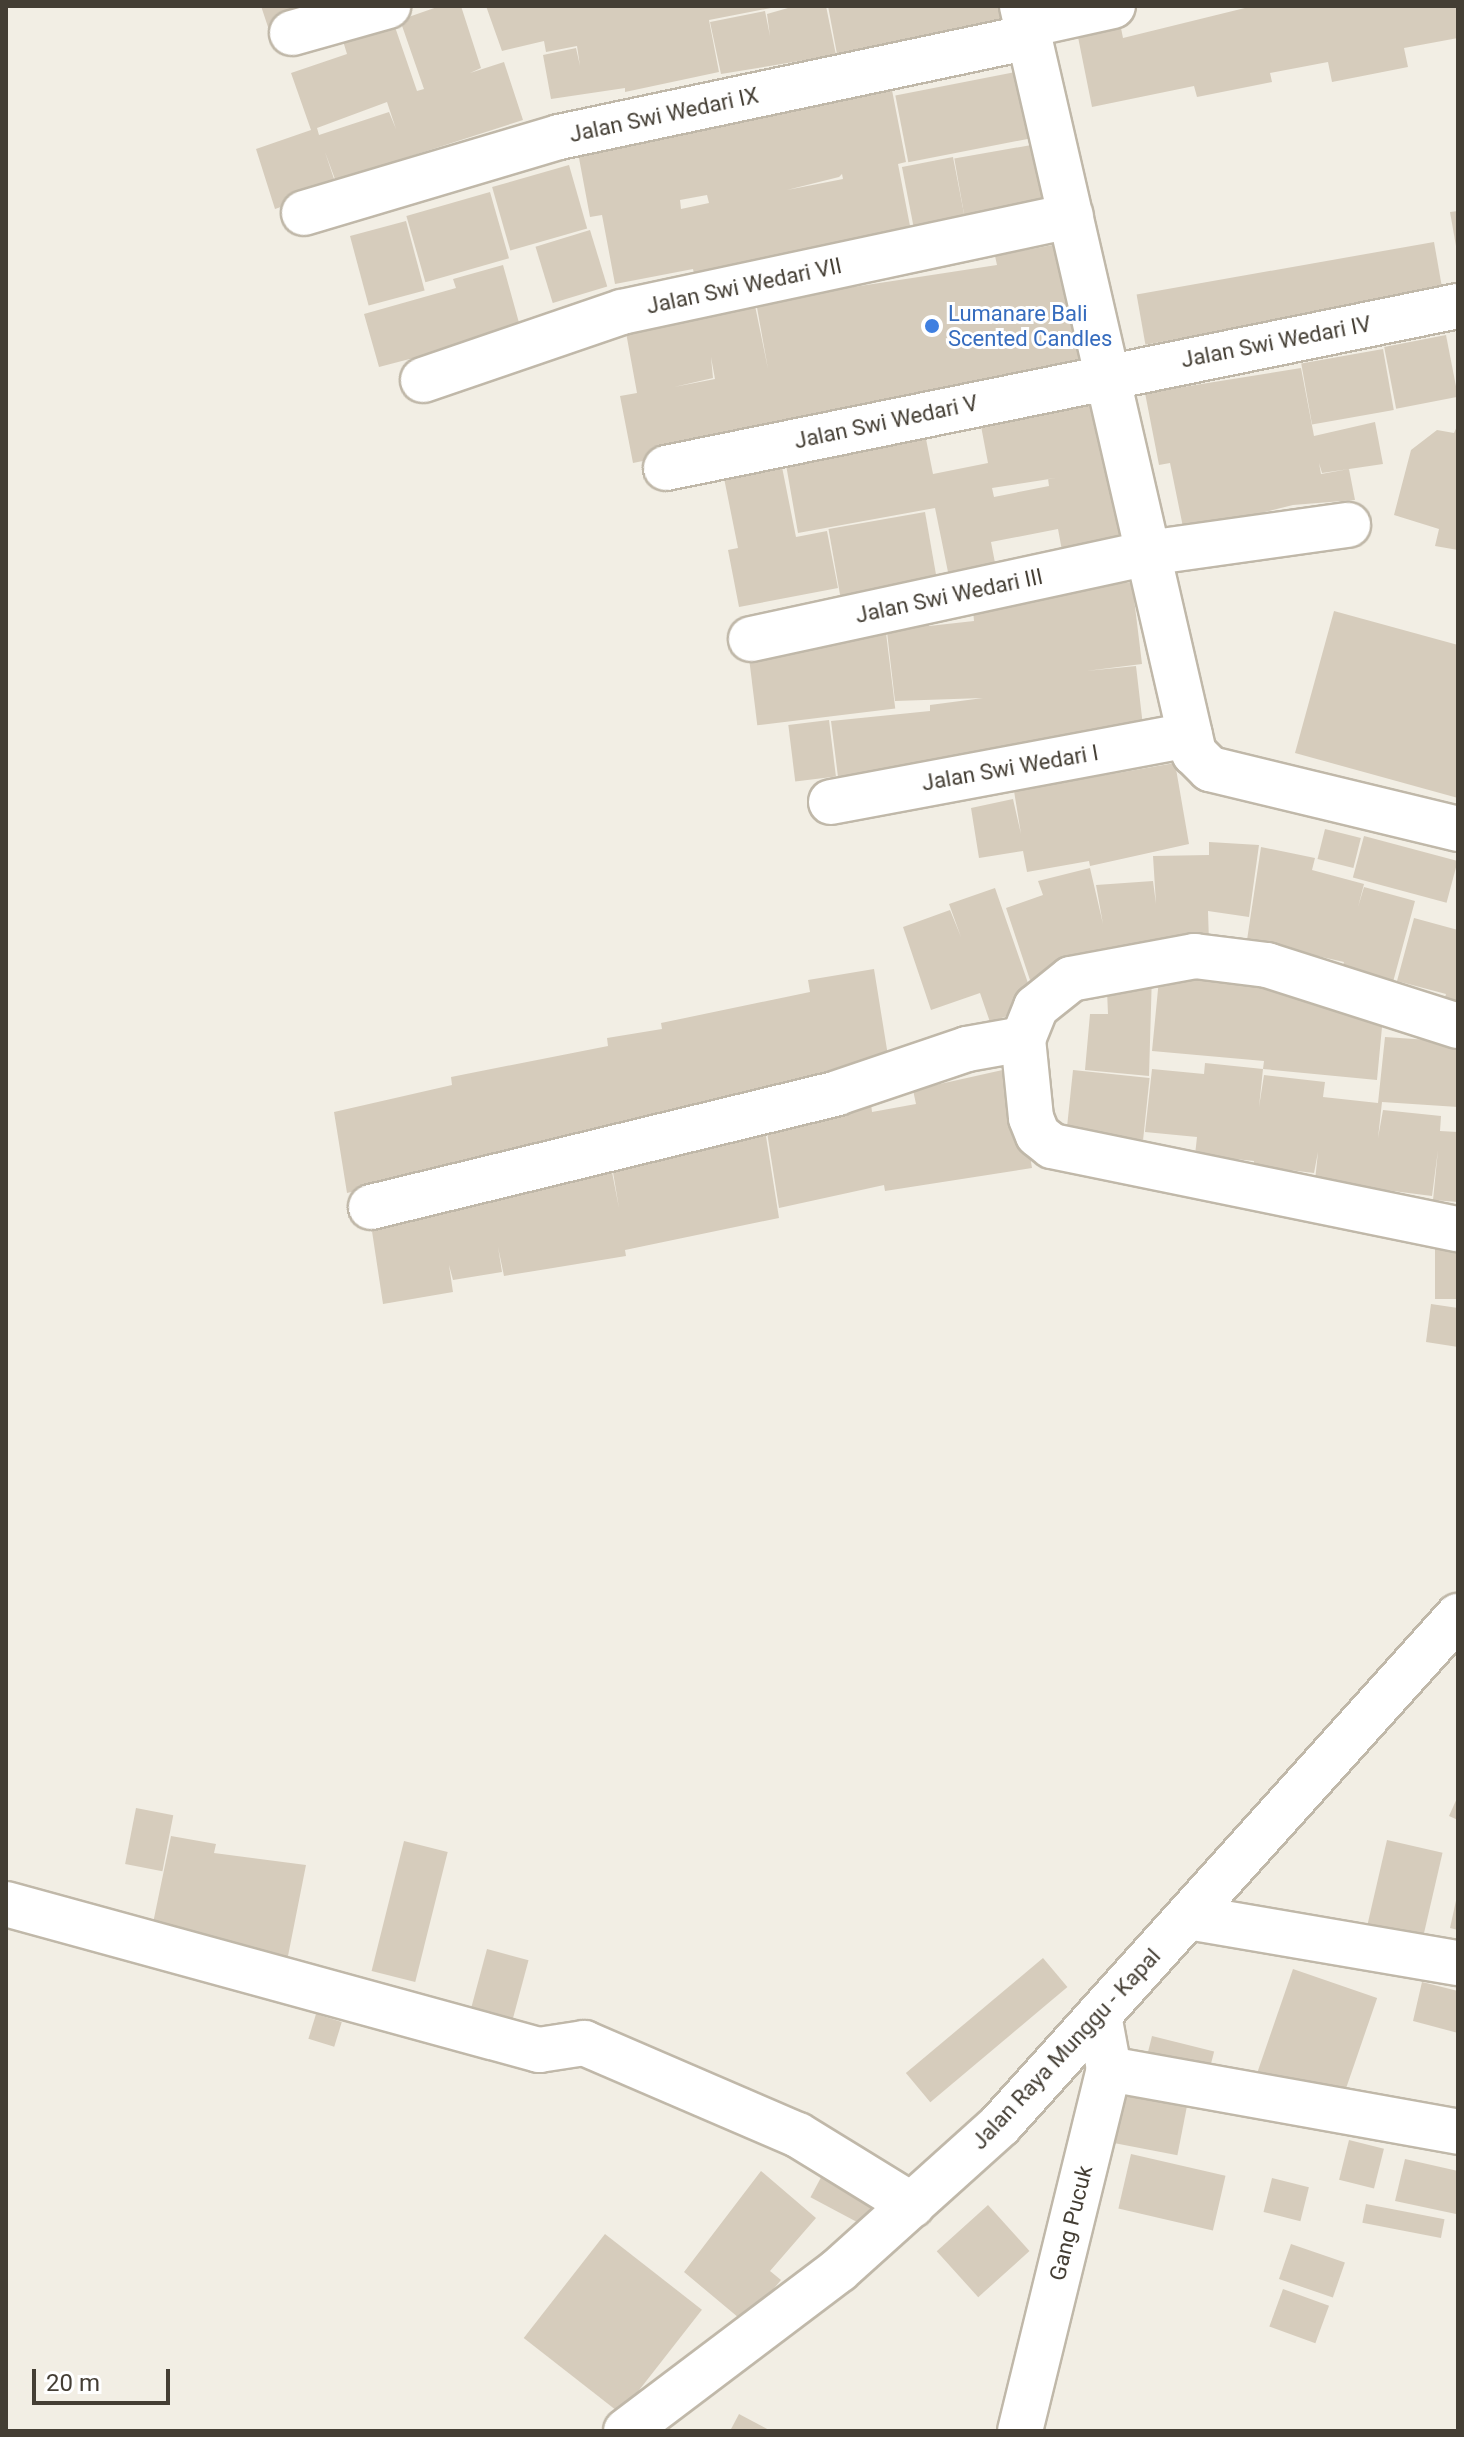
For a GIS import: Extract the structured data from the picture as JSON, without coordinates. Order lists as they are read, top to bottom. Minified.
{"streets":{"street":["Jalan Swi Wedari IX","Jalan Swi Wedari VII","Jalan Swi Wedari IV","Jalan Swi Wedari V","Jalan Swi Wedari III","Jalan Swi Wedari I","Jalan Raya Munggu - Kapal","Gang Pucuk"]},"crossings":[["Jalan Swi Wedari IV","Jalan Swi Wedari V"],["Jalan Raya Munggu - Kapal","Gang Pucuk"]],"places":["Lumanare Bali Scented Candles"],"scale_bar":"20 m"}
